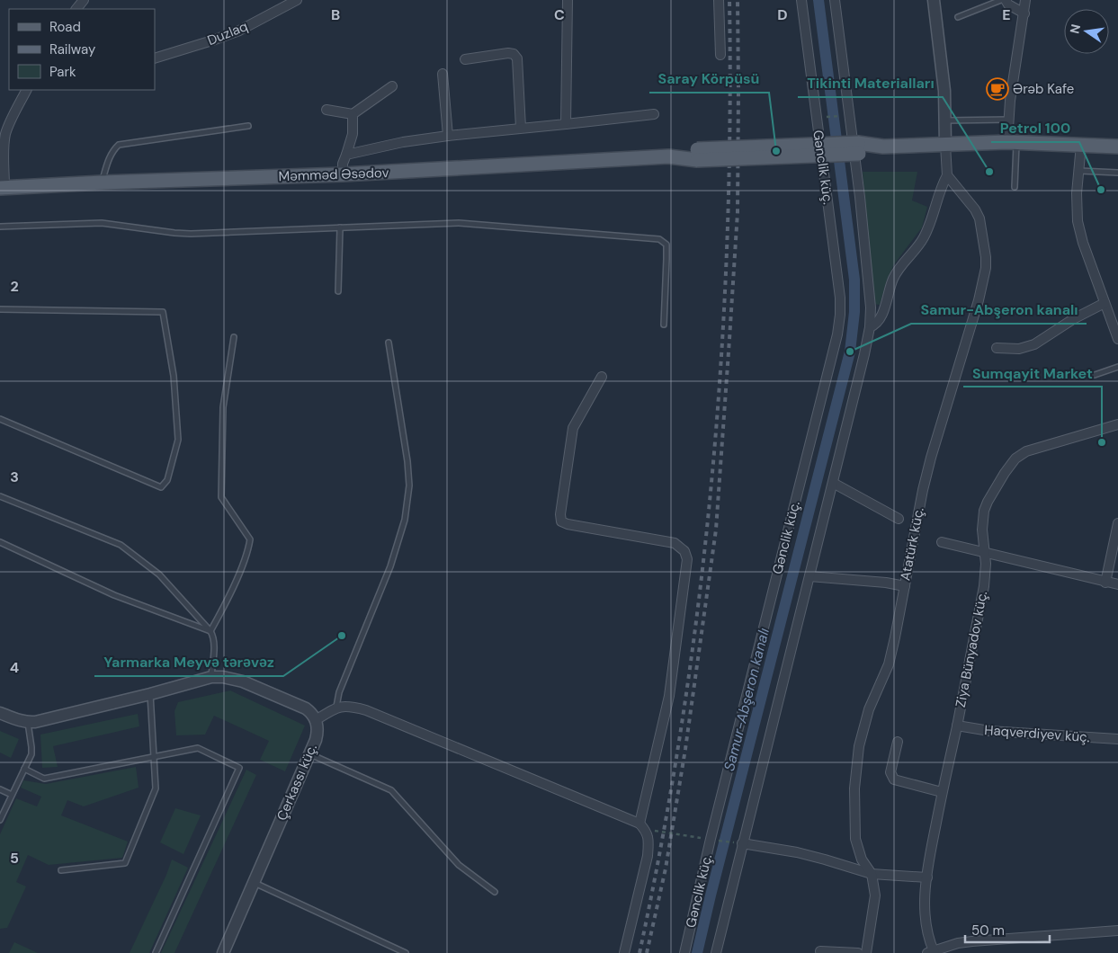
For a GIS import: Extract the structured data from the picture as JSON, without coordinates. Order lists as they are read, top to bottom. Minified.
{"streets":{"main road":["Məmməd Əsədov"],"street":["Duzlaq","Gənclik küç.","Atatürk küç.","Ziya Bünyadov küç.","Haqverdiyev küç.","Çerkassı küç."]},"crossings":[["Ziya Bünyadov küç.","Haqverdiyev küç."]],"water":["Samur-Abşeron kanalı"],"places":{"cafe":["Ərəb Kafe"],"other":["Saray Körpüsü","Tikinti Materialları","Petrol 100","Samur-Abşeron kanalı","Sumqayit Market","Yarmarka Meyvә tәrәvәz"]},"legend":["Road","Railway","Park"],"scale_bar":"50 m","north":"left","grid":{"columns":["B","C","D","E"],"rows":["2","3","4","5"]}}
